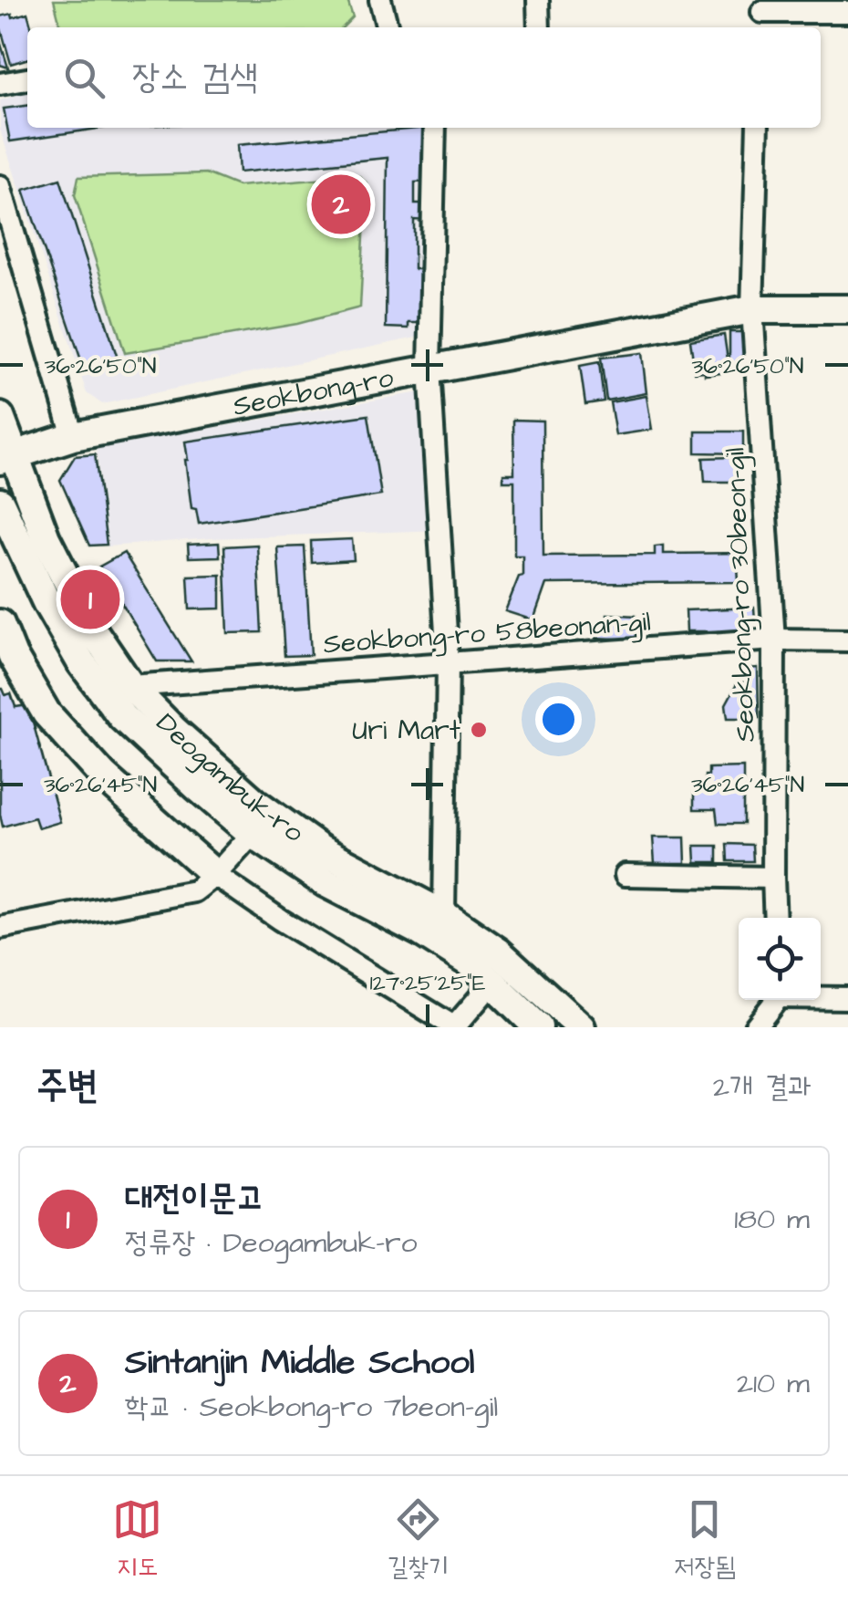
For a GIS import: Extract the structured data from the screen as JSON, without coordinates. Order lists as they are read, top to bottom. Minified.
{"streets":{"street":["Seokbong-ro","Seokbong-ro 30beon-gil","Seokbong-ro 58beonan-gil","Deogambuk-ro"]},"crossings":[["Seokbong-ro","Seokbong-ro 30beon-gil"],["Seokbong-ro","Deogambuk-ro"],["Seokbong-ro 30beon-gil","Seokbong-ro 58beonan-gil"],["Seokbong-ro 58beonan-gil","Deogambuk-ro"]],"places":["Uri Mart"],"page":{"search":"장소 검색","pins":["2","1"],"heading":["주변","2개 결과"],"list":[{"mark":"1","name":"대전이문고","note":"정류장 · Deogambuk-ro","value":"180 m"},{"mark":"2","name":"Sintanjin Middle School","note":"학교 · Seokbong-ro 7beon-gil","value":"210 m"}],"nav":["지도","길찾기","저장됨"]},"coordinates":["36°26'50\"N","36°26'45\"N","127°25'25\"E"]}
